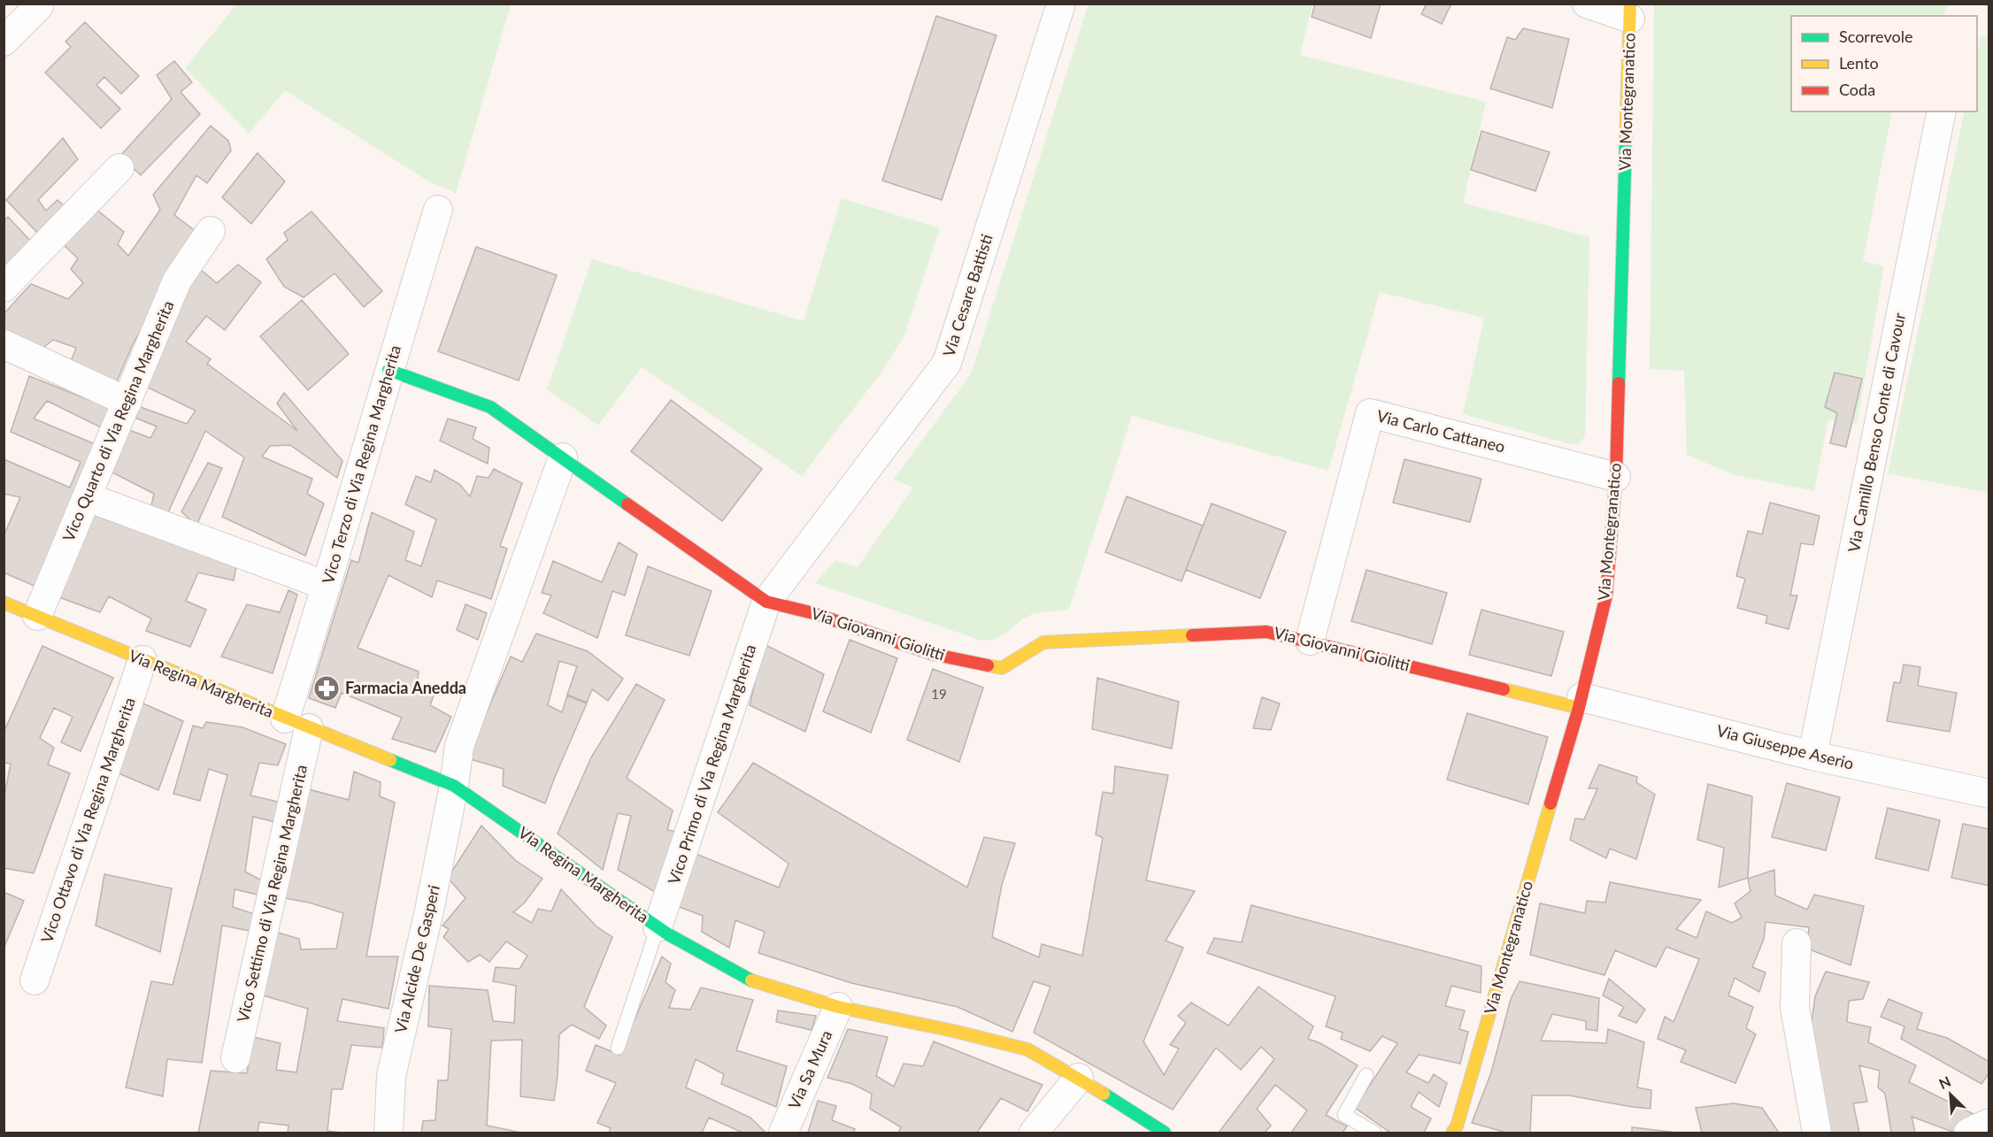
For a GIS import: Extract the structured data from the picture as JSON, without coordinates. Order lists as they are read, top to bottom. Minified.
{"streets":{"street":["Via Montegranatico","Via Cesare Battisti","Vico Quarto di Via Regina Margherita","Via Carlo Cattaneo","Via Camillo Benso Conte di Cavour","Vico Terzo di Via Regina Margherita","Via Giovanni Giolitti","Via Regina Margherita","Via Giuseppe Aserio","Vico Primo di Via Regina Margherita","Vico Ottavo di Via Regina Margherita","Vico Settimo di Via Regina Margherita","Via Alcide De Gasperi","Via Sa Mura"]},"crossings":[["Via Montegranatico","Via Carlo Cattaneo"],["Via Montegranatico","Via Giovanni Giolitti"],["Via Montegranatico","Via Giuseppe Aserio"],["Via Cesare Battisti","Via Giovanni Giolitti"],["Via Cesare Battisti","Vico Primo di Via Regina Margherita"],["Vico Quarto di Via Regina Margherita","Via Regina Margherita"],["Via Carlo Cattaneo","Via Giovanni Giolitti"],["Via Camillo Benso Conte di Cavour","Via Giuseppe Aserio"],["Vico Terzo di Via Regina Margherita","Via Giovanni Giolitti"],["Vico Terzo di Via Regina Margherita","Via Regina Margherita"],["Vico Terzo di Via Regina Margherita","Vico Settimo di Via Regina Margherita"],["Via Giovanni Giolitti","Via Giuseppe Aserio"],["Via Giovanni Giolitti","Vico Primo di Via Regina Margherita"],["Via Giovanni Giolitti","Via Alcide De Gasperi"],["Via Regina Margherita","Vico Primo di Via Regina Margherita"],["Via Regina Margherita","Vico Ottavo di Via Regina Margherita"],["Via Regina Margherita","Vico Settimo di Via Regina Margherita"],["Via Regina Margherita","Via Alcide De Gasperi"],["Via Regina Margherita","Via Sa Mura"]],"places":{"pharmacy":["Farmacia Anedda"]},"house_numbers":["19"],"legend":["Scorrevole","Lento","Coda"],"north":"top left"}
